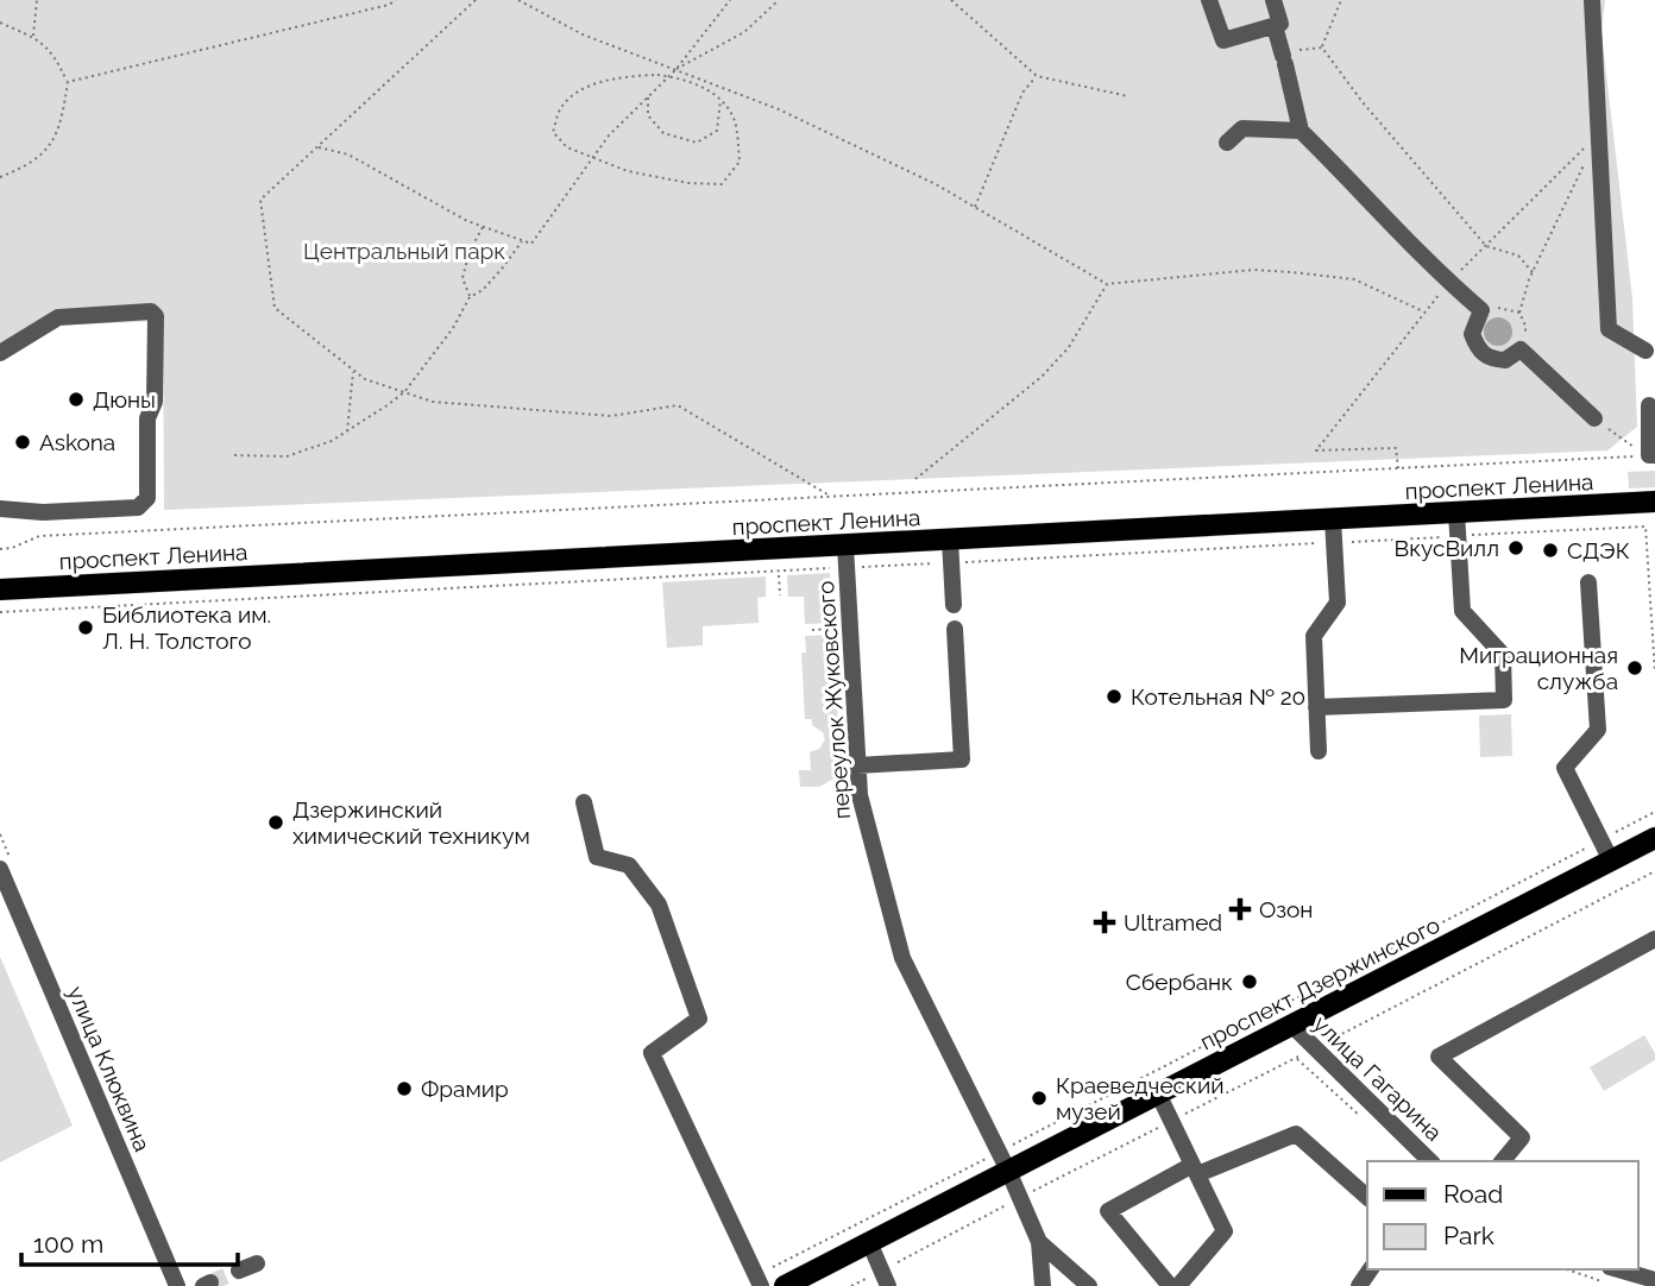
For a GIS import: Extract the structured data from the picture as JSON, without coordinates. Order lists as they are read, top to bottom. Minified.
{"streets":{"main road":["проспект Ленина","проспект Дзержинского"],"street":["переулок Жуковского","улица Клюквина","улица Гагарина"]},"crossings":[["проспект Ленина","переулок Жуковского"],["переулок Жуковского","проспект Дзержинского"],["проспект Дзержинского","улица Гагарина"]],"parks":["Центральный парк"],"places":{"other":["Дюны","Askona","ВкусВилл","СДЭК","Библиотека им. Л. Н. Толстого","Миграционная служба","Котельная № 20","Дзержинский химический техникум","Сбербанк","Фрамир","Краеведческий музей"],"health":["Озон","Ultramed"]},"legend":["Road","Park"],"scale_bar":"100 m"}
